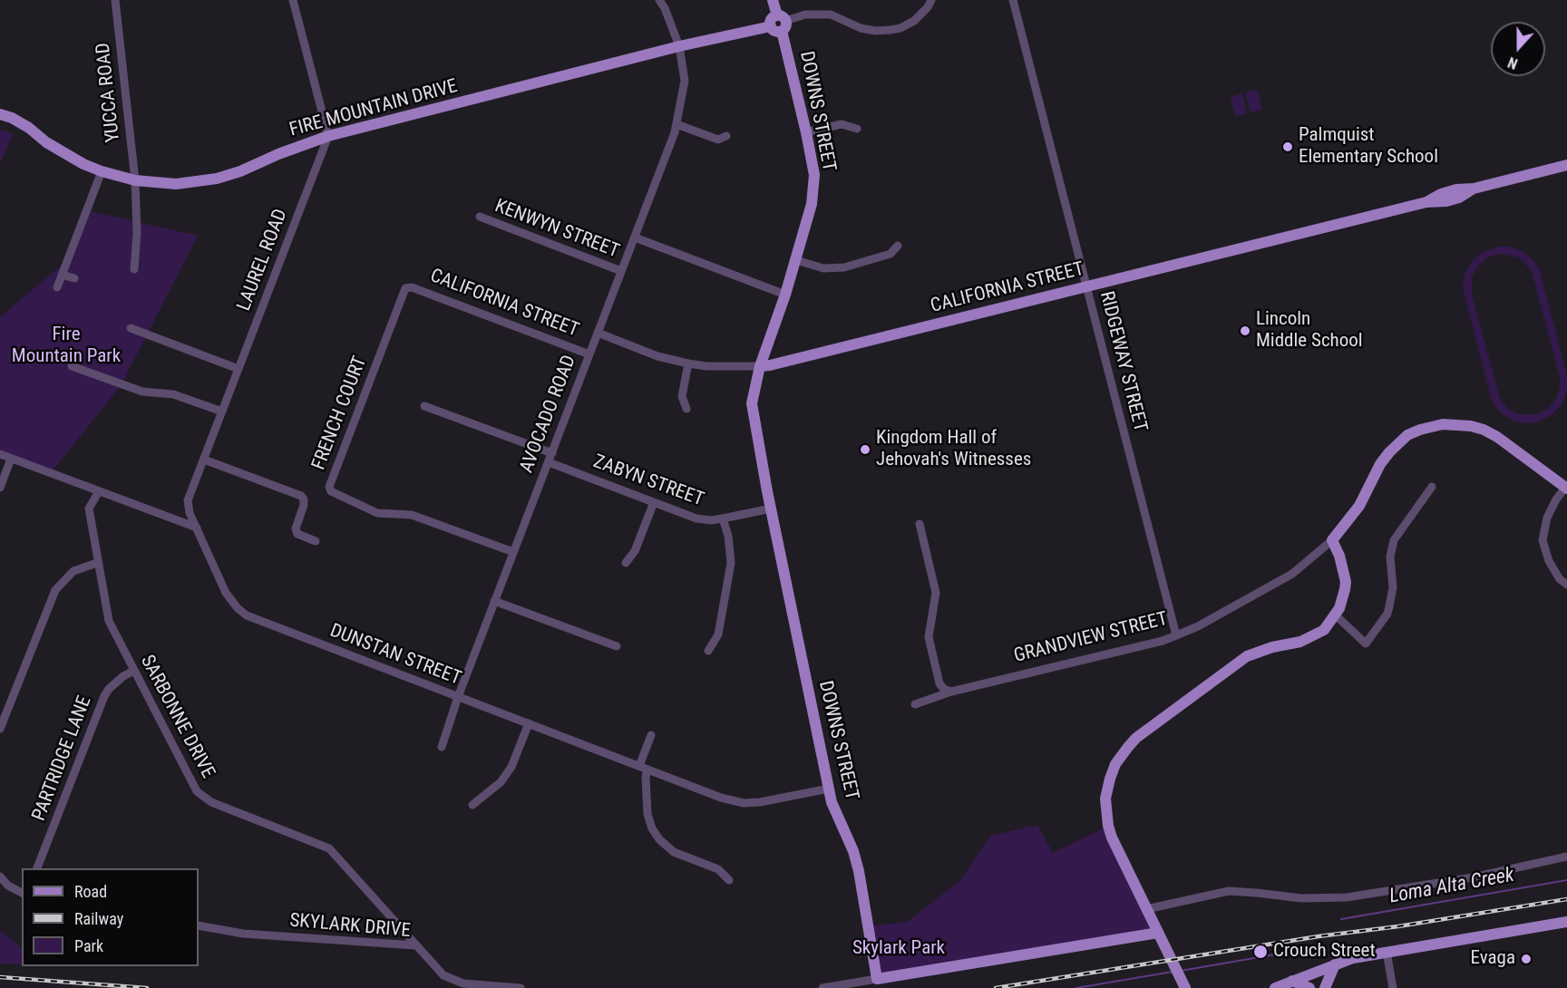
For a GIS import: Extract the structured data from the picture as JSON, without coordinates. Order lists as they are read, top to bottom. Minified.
{"streets":{"main road":["FIRE MOUNTAIN DRIVE","DOWNS STREET","CALIFORNIA STREET","GRANDVIEW STREET"],"street":["YUCCA ROAD","KENWYN STREET","LAUREL ROAD","RIDGEWAY STREET","FRENCH COURT","AVOCADO ROAD","ZABYN STREET","DUNSTAN STREET","SARBONNE DRIVE","PARTRIDGE LANE","SKYLARK DRIVE"]},"crossings":[["YUCCA ROAD","FIRE MOUNTAIN DRIVE"],["FIRE MOUNTAIN DRIVE","DOWNS STREET"],["FIRE MOUNTAIN DRIVE","LAUREL ROAD"],["FIRE MOUNTAIN DRIVE","AVOCADO ROAD"],["DOWNS STREET","CALIFORNIA STREET"],["DOWNS STREET","ZABYN STREET"],["DOWNS STREET","DUNSTAN STREET"],["KENWYN STREET","AVOCADO ROAD"],["LAUREL ROAD","DUNSTAN STREET"],["CALIFORNIA STREET","RIDGEWAY STREET"],["CALIFORNIA STREET","FRENCH COURT"],["CALIFORNIA STREET","AVOCADO ROAD"],["RIDGEWAY STREET","GRANDVIEW STREET"],["FRENCH COURT","AVOCADO ROAD"],["AVOCADO ROAD","ZABYN STREET"],["AVOCADO ROAD","DUNSTAN STREET"],["SARBONNE DRIVE","PARTRIDGE LANE"],["SARBONNE DRIVE","SKYLARK DRIVE"]],"water":["Loma Alta Creek"],"parks":["Fire Mountain Park","Skylark Park"],"places":["Palmquist Elementary School","Lincoln Middle School","Kingdom Hall of Jehovah's Witnesses","Crouch Street","Evaga"],"legend":["Road","Railway","Park"],"north":"bottom"}
